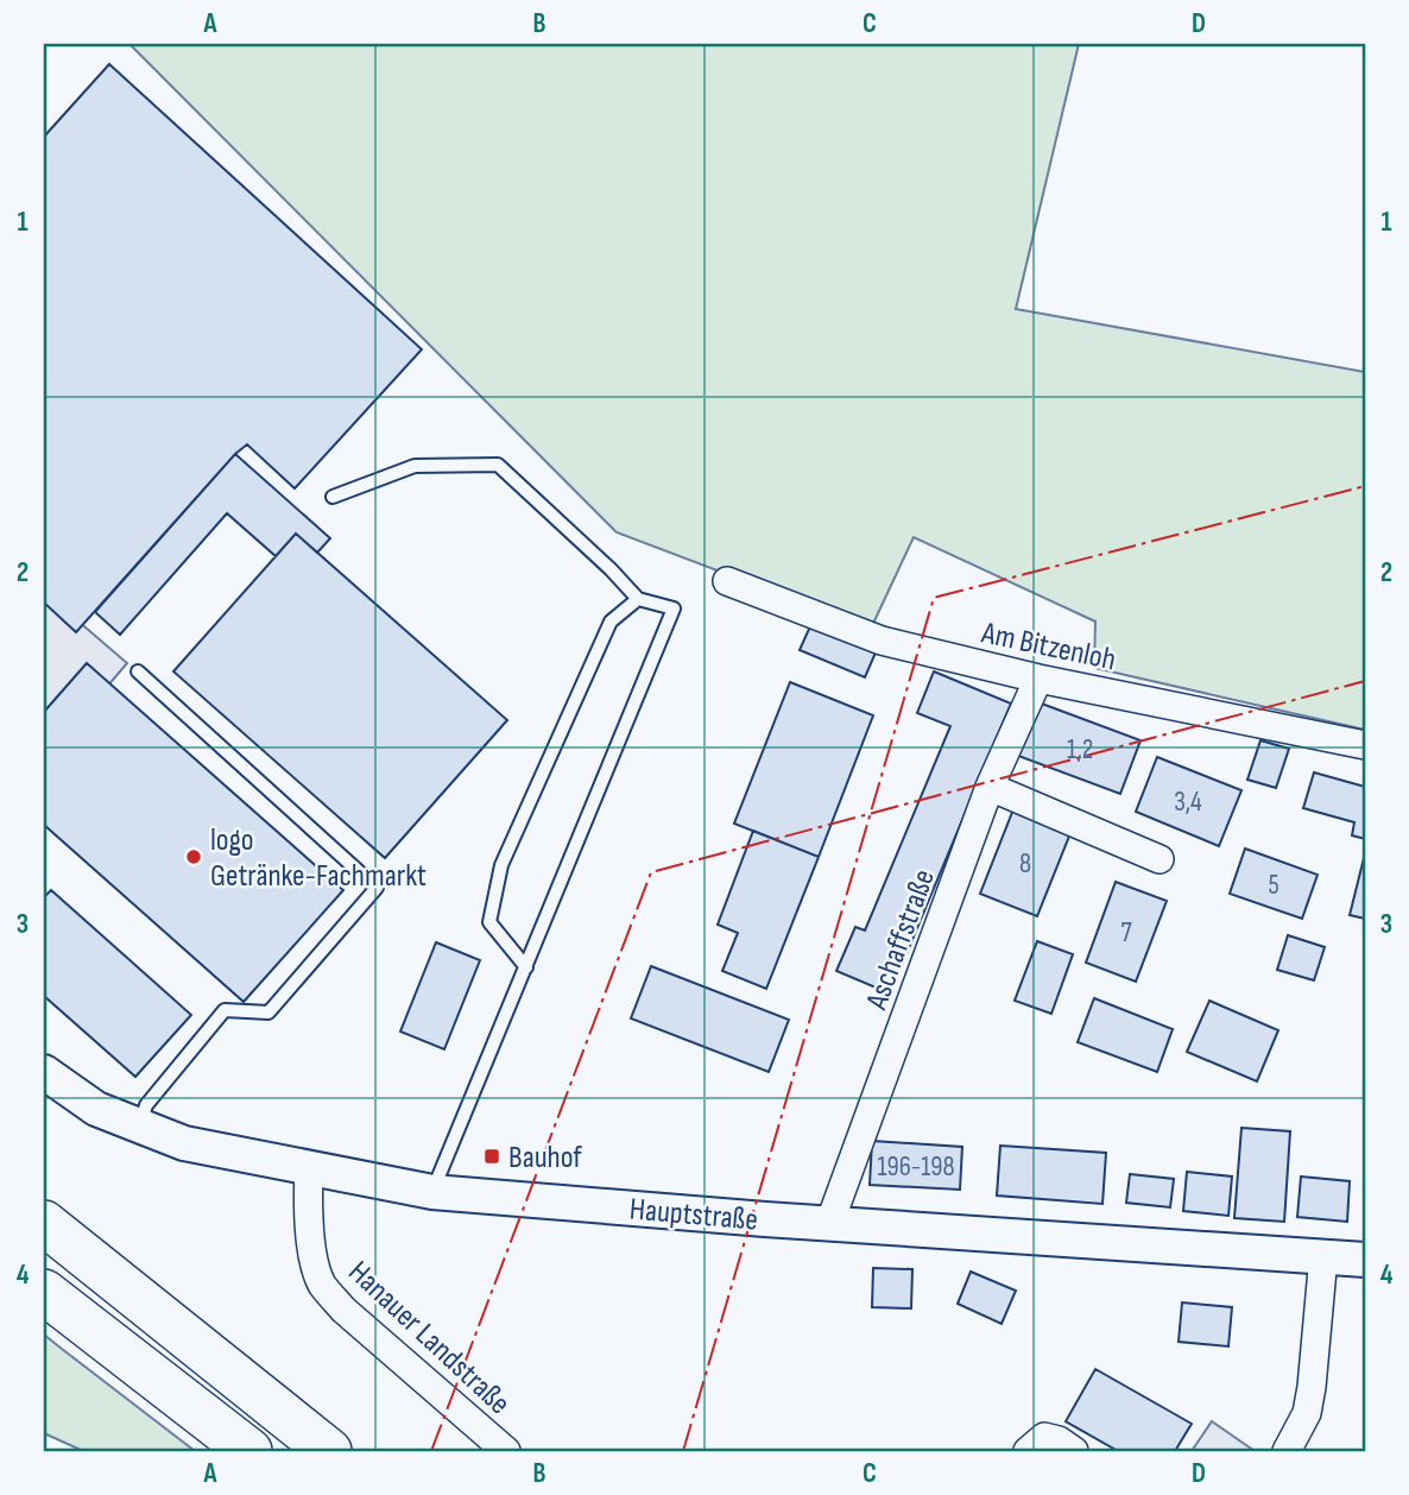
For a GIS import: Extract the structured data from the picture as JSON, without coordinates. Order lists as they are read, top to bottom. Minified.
{"streets":{"street":["Am Bitzenloh","Aschaffstraße","Hauptstraße","Hanauer Landstraße"]},"crossings":[["Am Bitzenloh","Aschaffstraße"],["Aschaffstraße","Hauptstraße"],["Hauptstraße","Hanauer Landstraße"]],"places":{"other":["logo Getränke-Fachmarkt"],"transit":["Bauhof"]},"house_numbers":["1,2","3,4","8","5","7","196-198"],"grid":{"columns":["A","B","C","D"],"rows":["1","2","3","4"]}}
